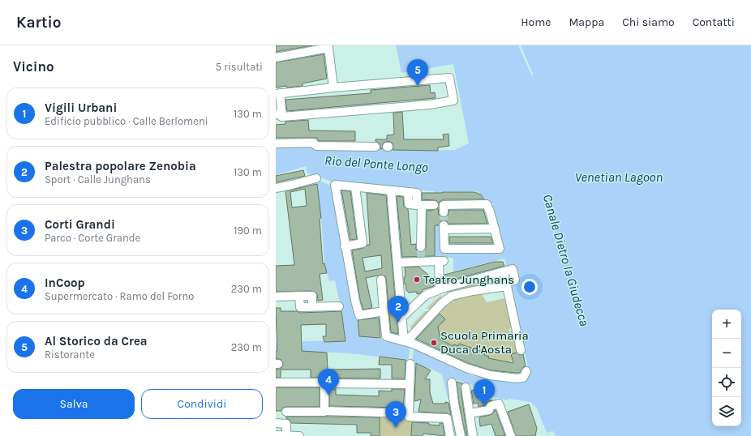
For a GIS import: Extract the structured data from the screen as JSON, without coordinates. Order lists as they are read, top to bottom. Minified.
{"water":["Rio del Ponte Longo","Venetian Lagoon","Canale Dietro la Giudecca"],"places":["Teatro Junghans","Scuola Primaria Duca d'Aosta"],"page":{"header":"Kartio","nav":["Home","Mappa","Chi siamo","Contatti"],"heading":["Vicino","5 risultati"],"pins":["5","2","4","1","3"],"list":[{"mark":"1","name":"Vigili Urbani","note":"Edificio pubblico · Calle Berlomeni","value":"130 m"},{"mark":"2","name":"Palestra popolare Zenobia","note":"Sport · Calle Junghans","value":"130 m"},{"mark":"3","name":"Corti Grandi","note":"Parco · Corte Grande","value":"190 m"},{"mark":"4","name":"InCoop","note":"Supermercato · Ramo del Forno","value":"230 m"},{"mark":"5","name":"Al Storico da Crea","note":"Ristorante","value":"230 m"}],"map_buttons":["+","−"],"buttons":["Salva","Condividi"]}}
